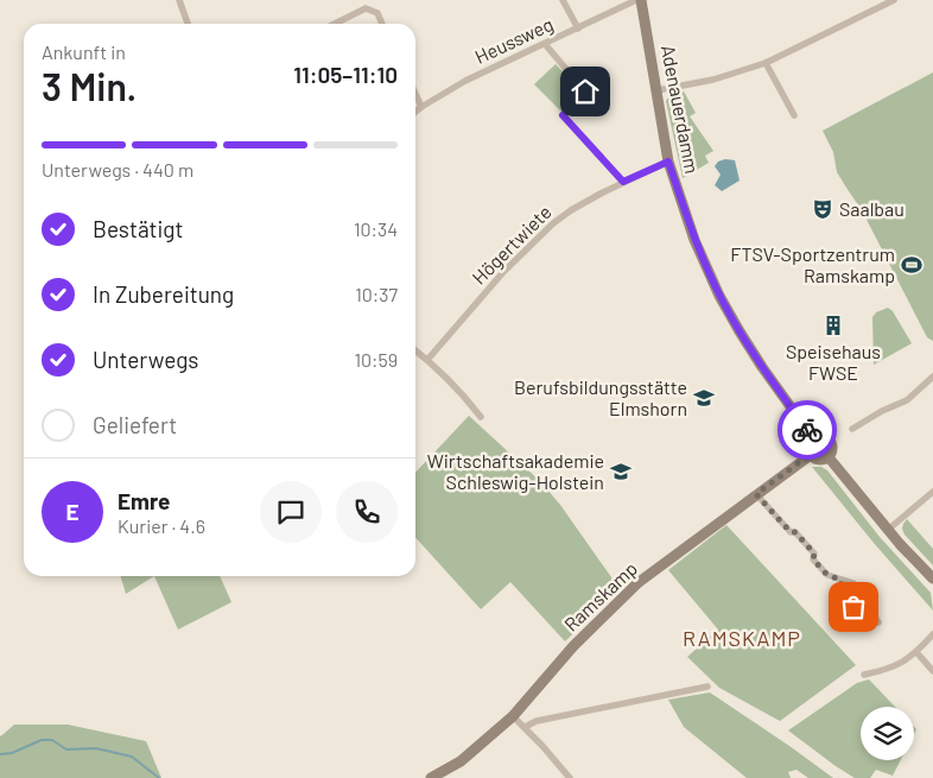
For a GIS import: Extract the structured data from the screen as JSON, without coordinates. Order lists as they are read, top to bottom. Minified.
{"streets":{"street":["Heussweg","Adenauerdamm","Högertwiete","Ramskamp"]},"crossings":[["Adenauerdamm","Högertwiete"],["Adenauerdamm","Ramskamp"]],"districts":["RAMSKAMP"],"places":{"theatre":["Saalbau"],"sports":["FTSV-Sportzentrum Ramskamp"],"building":["Speisehaus FWSE"],"school or university":["Berufsbildungsstätte Elmshorn","Wirtschaftsakademie Schleswig-Holstein"]},"page":{"heading":["3 Min.","Ankunft in","11:05–11:10"],"panel":["Emre","Kurier · 4.6"],"bar":"Unterwegs · 440 m","list":[["Bestätigt","10:34"],["In Zubereitung","10:37"],["Unterwegs","10:59"],"Geliefert"],"round":"E"}}
